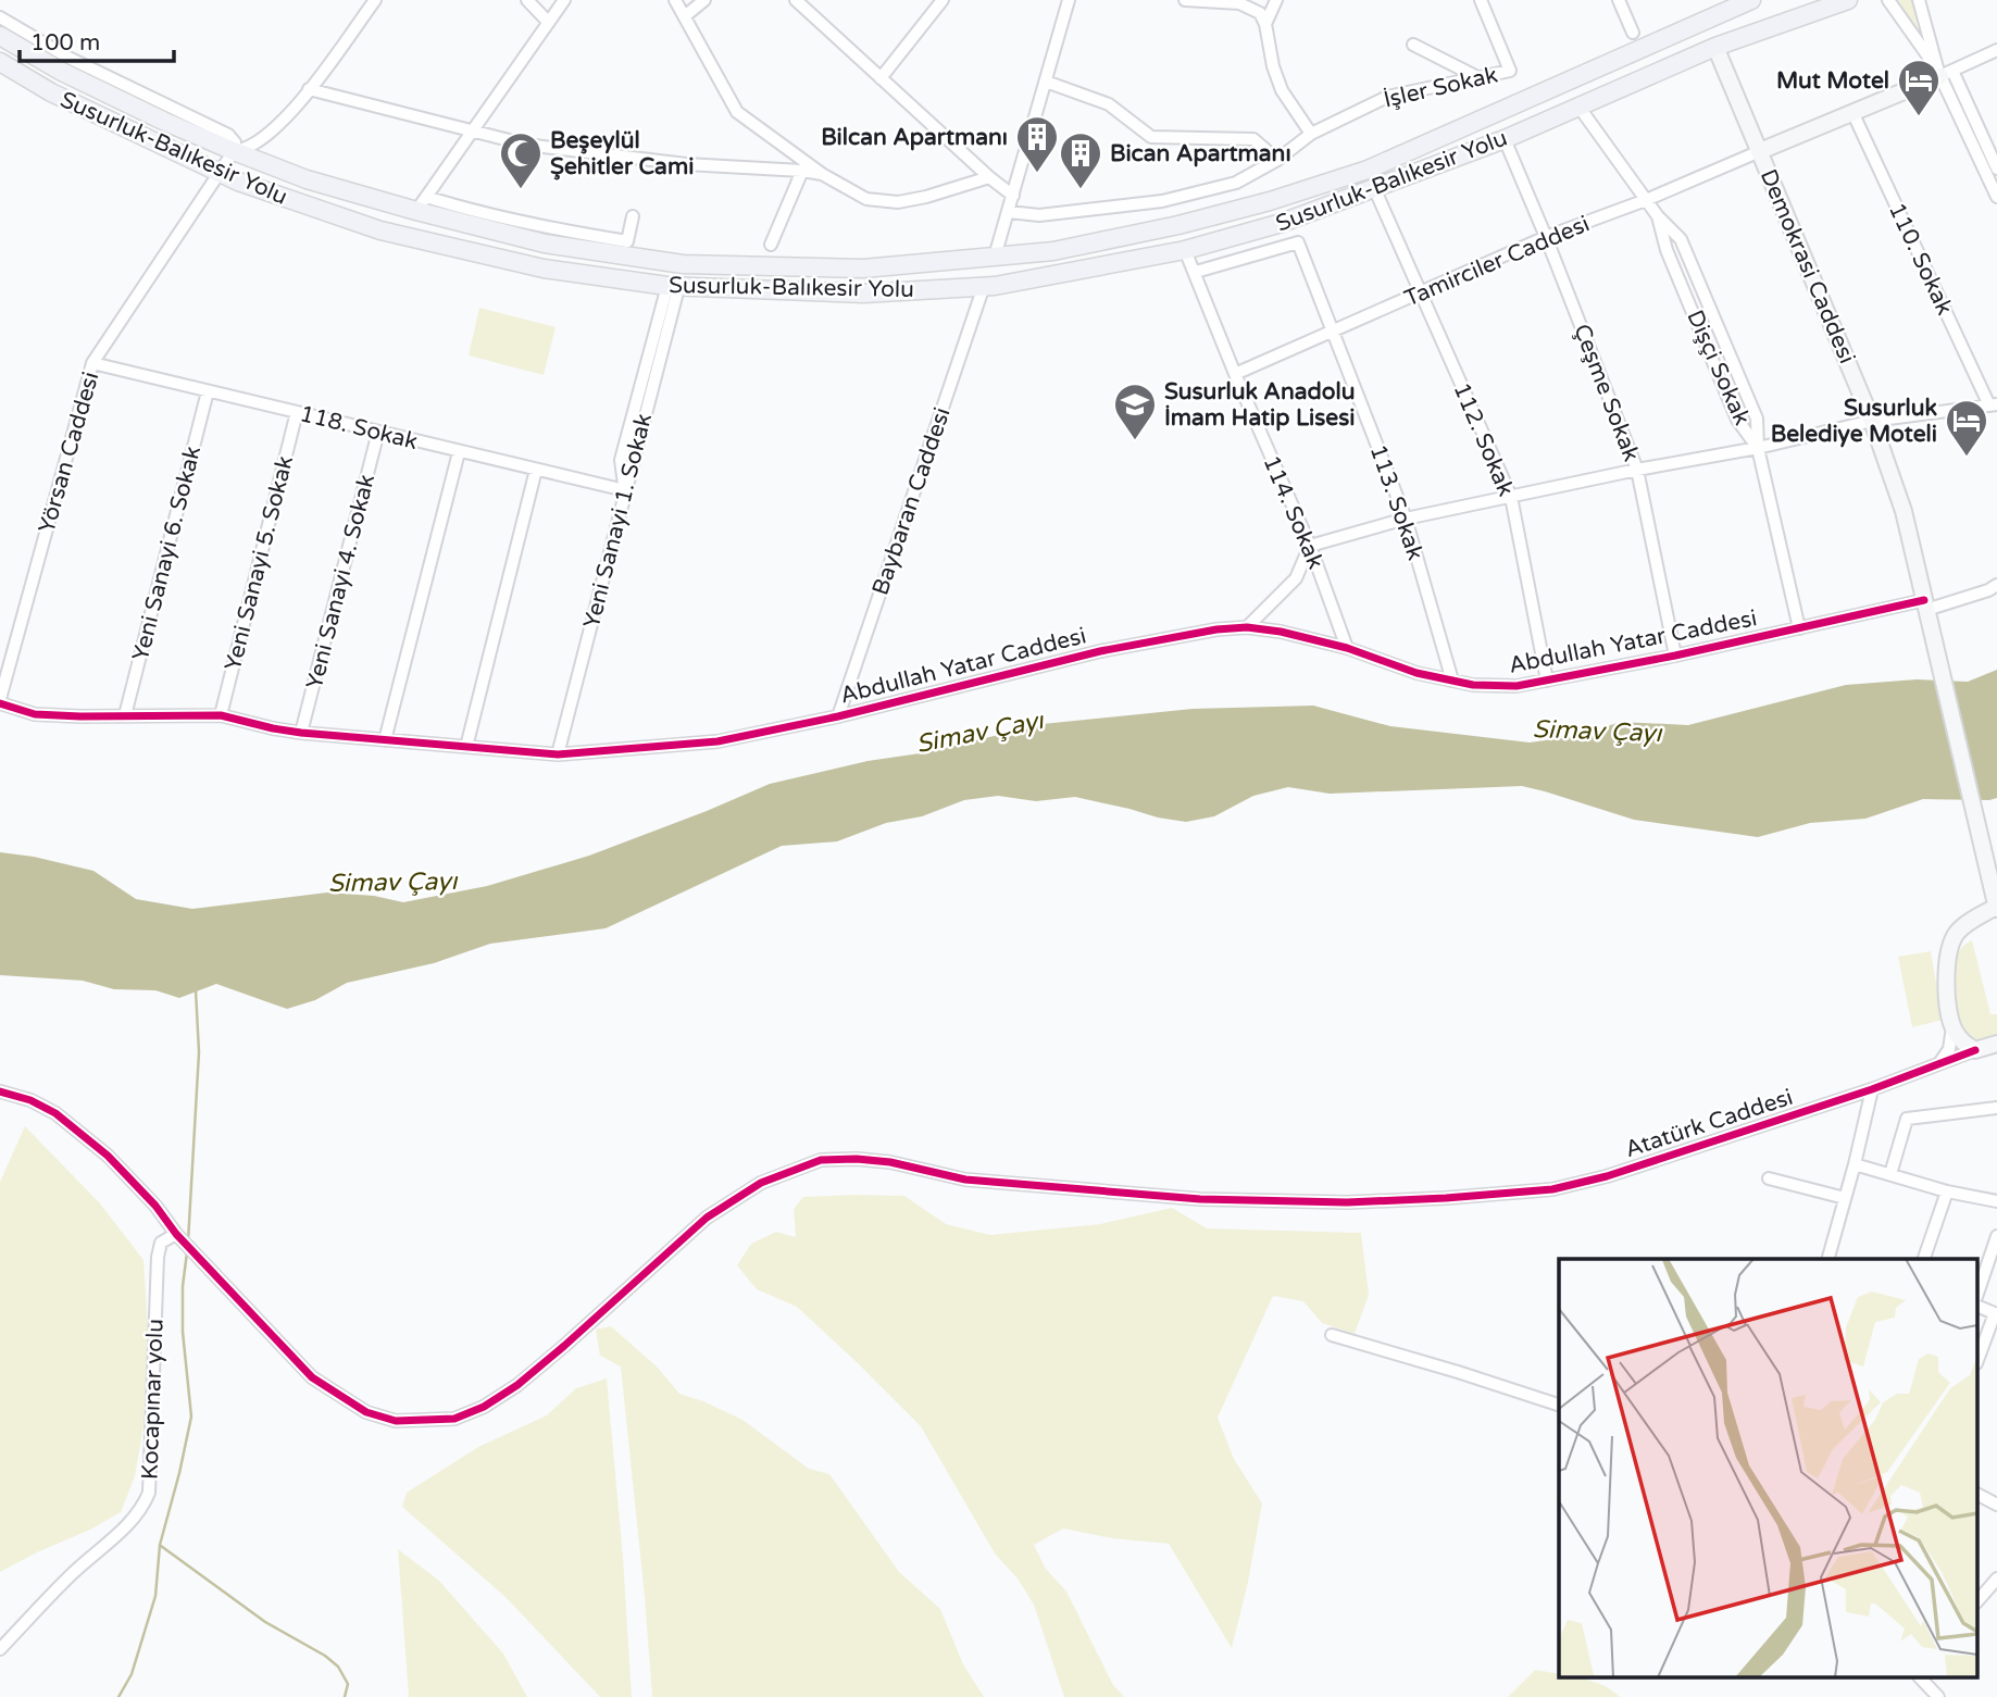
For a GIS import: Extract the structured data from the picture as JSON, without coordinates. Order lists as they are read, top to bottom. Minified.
{"streets":{"highway":["Susurluk-Balıkesir Yolu"],"main road":["Demokrasi Caddesi","Atatürk Caddesi"],"street":["İşler Sokak","110. Sokak","Tamirciler Caddesi","Dişçi Sokak","Çeşme Sokak","118. Sokak","112. Sokak","Yörsan Caddesi","Baybaran Caddesi","113. Sokak","114. Sokak","Yeni Sanayi 1. Sokak","Yeni Sanayi 6. Sokak","Yeni Sanayi 5. Sokak","Yeni Sanayi 4. Sokak","Abdullah Yatar Caddesi","Kocapınar yolu"]},"crossings":[["Susurluk-Balıkesir Yolu","Demokrasi Caddesi"],["Susurluk-Balıkesir Yolu","Çeşme Sokak"],["Susurluk-Balıkesir Yolu","112. Sokak"],["Susurluk-Balıkesir Yolu","Yörsan Caddesi"],["Susurluk-Balıkesir Yolu","Baybaran Caddesi"],["Susurluk-Balıkesir Yolu","114. Sokak"],["Susurluk-Balıkesir Yolu","Yeni Sanayi 1. Sokak"],["Tamirciler Caddesi","Demokrasi Caddesi"],["Tamirciler Caddesi","Çeşme Sokak"],["Tamirciler Caddesi","112. Sokak"],["Tamirciler Caddesi","113. Sokak"],["Tamirciler Caddesi","114. Sokak"],["Demokrasi Caddesi","Abdullah Yatar Caddesi"],["Çeşme Sokak","Abdullah Yatar Caddesi"],["118. Sokak","Yörsan Caddesi"],["118. Sokak","Yeni Sanayi 1. Sokak"],["118. Sokak","Yeni Sanayi 6. Sokak"],["118. Sokak","Yeni Sanayi 5. Sokak"],["118. Sokak","Yeni Sanayi 4. Sokak"],["112. Sokak","Abdullah Yatar Caddesi"],["Yörsan Caddesi","Abdullah Yatar Caddesi"],["Baybaran Caddesi","Abdullah Yatar Caddesi"],["113. Sokak","114. Sokak"],["113. Sokak","Abdullah Yatar Caddesi"],["114. Sokak","Abdullah Yatar Caddesi"],["Yeni Sanayi 1. Sokak","Abdullah Yatar Caddesi"],["Yeni Sanayi 6. Sokak","Abdullah Yatar Caddesi"],["Yeni Sanayi 5. Sokak","Abdullah Yatar Caddesi"],["Yeni Sanayi 4. Sokak","Abdullah Yatar Caddesi"],["Atatürk Caddesi","Kocapınar yolu"]],"water":["Simav Çayı"],"places":{"hotel":["Mut Motel","Susurluk Belediye Moteli"],"building":["Bilcan Apartmanı","Bican Apartmanı"],"mosque":["Beşeylül Şehitler Cami"],"school or university":["Susurluk Anadolu İmam Hatip Lisesi"]},"scale_bar":"100 m"}
